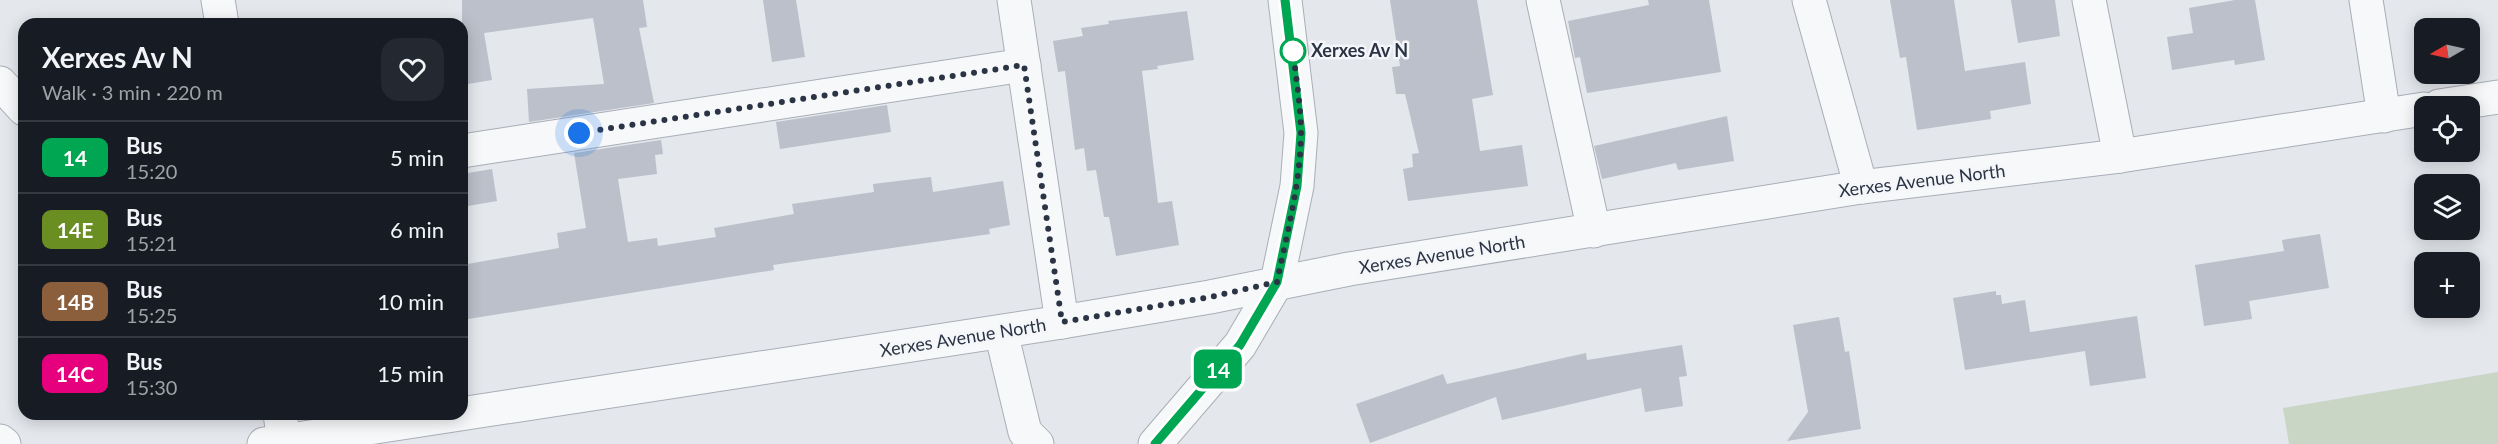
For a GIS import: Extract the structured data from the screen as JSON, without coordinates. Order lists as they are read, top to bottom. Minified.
{"streets":{"street":["Xerxes Avenue North"]},"places":["Xerxes Av N"],"lines":["bus line 14"],"north":"left","page":{"on_map":"14","map_buttons":"+","heading":["Xerxes Av N","Walk · 3 min · 220 m"],"list":[{"mark":"14","name":"Bus","note":"15:20","value":"5 min"},{"mark":"14E","name":"Bus","note":"15:21","value":"6 min"},{"mark":"14B","name":"Bus","note":"15:25","value":"10 min"},{"mark":"14C","name":"Bus","note":"15:30","value":"15 min"}]}}
